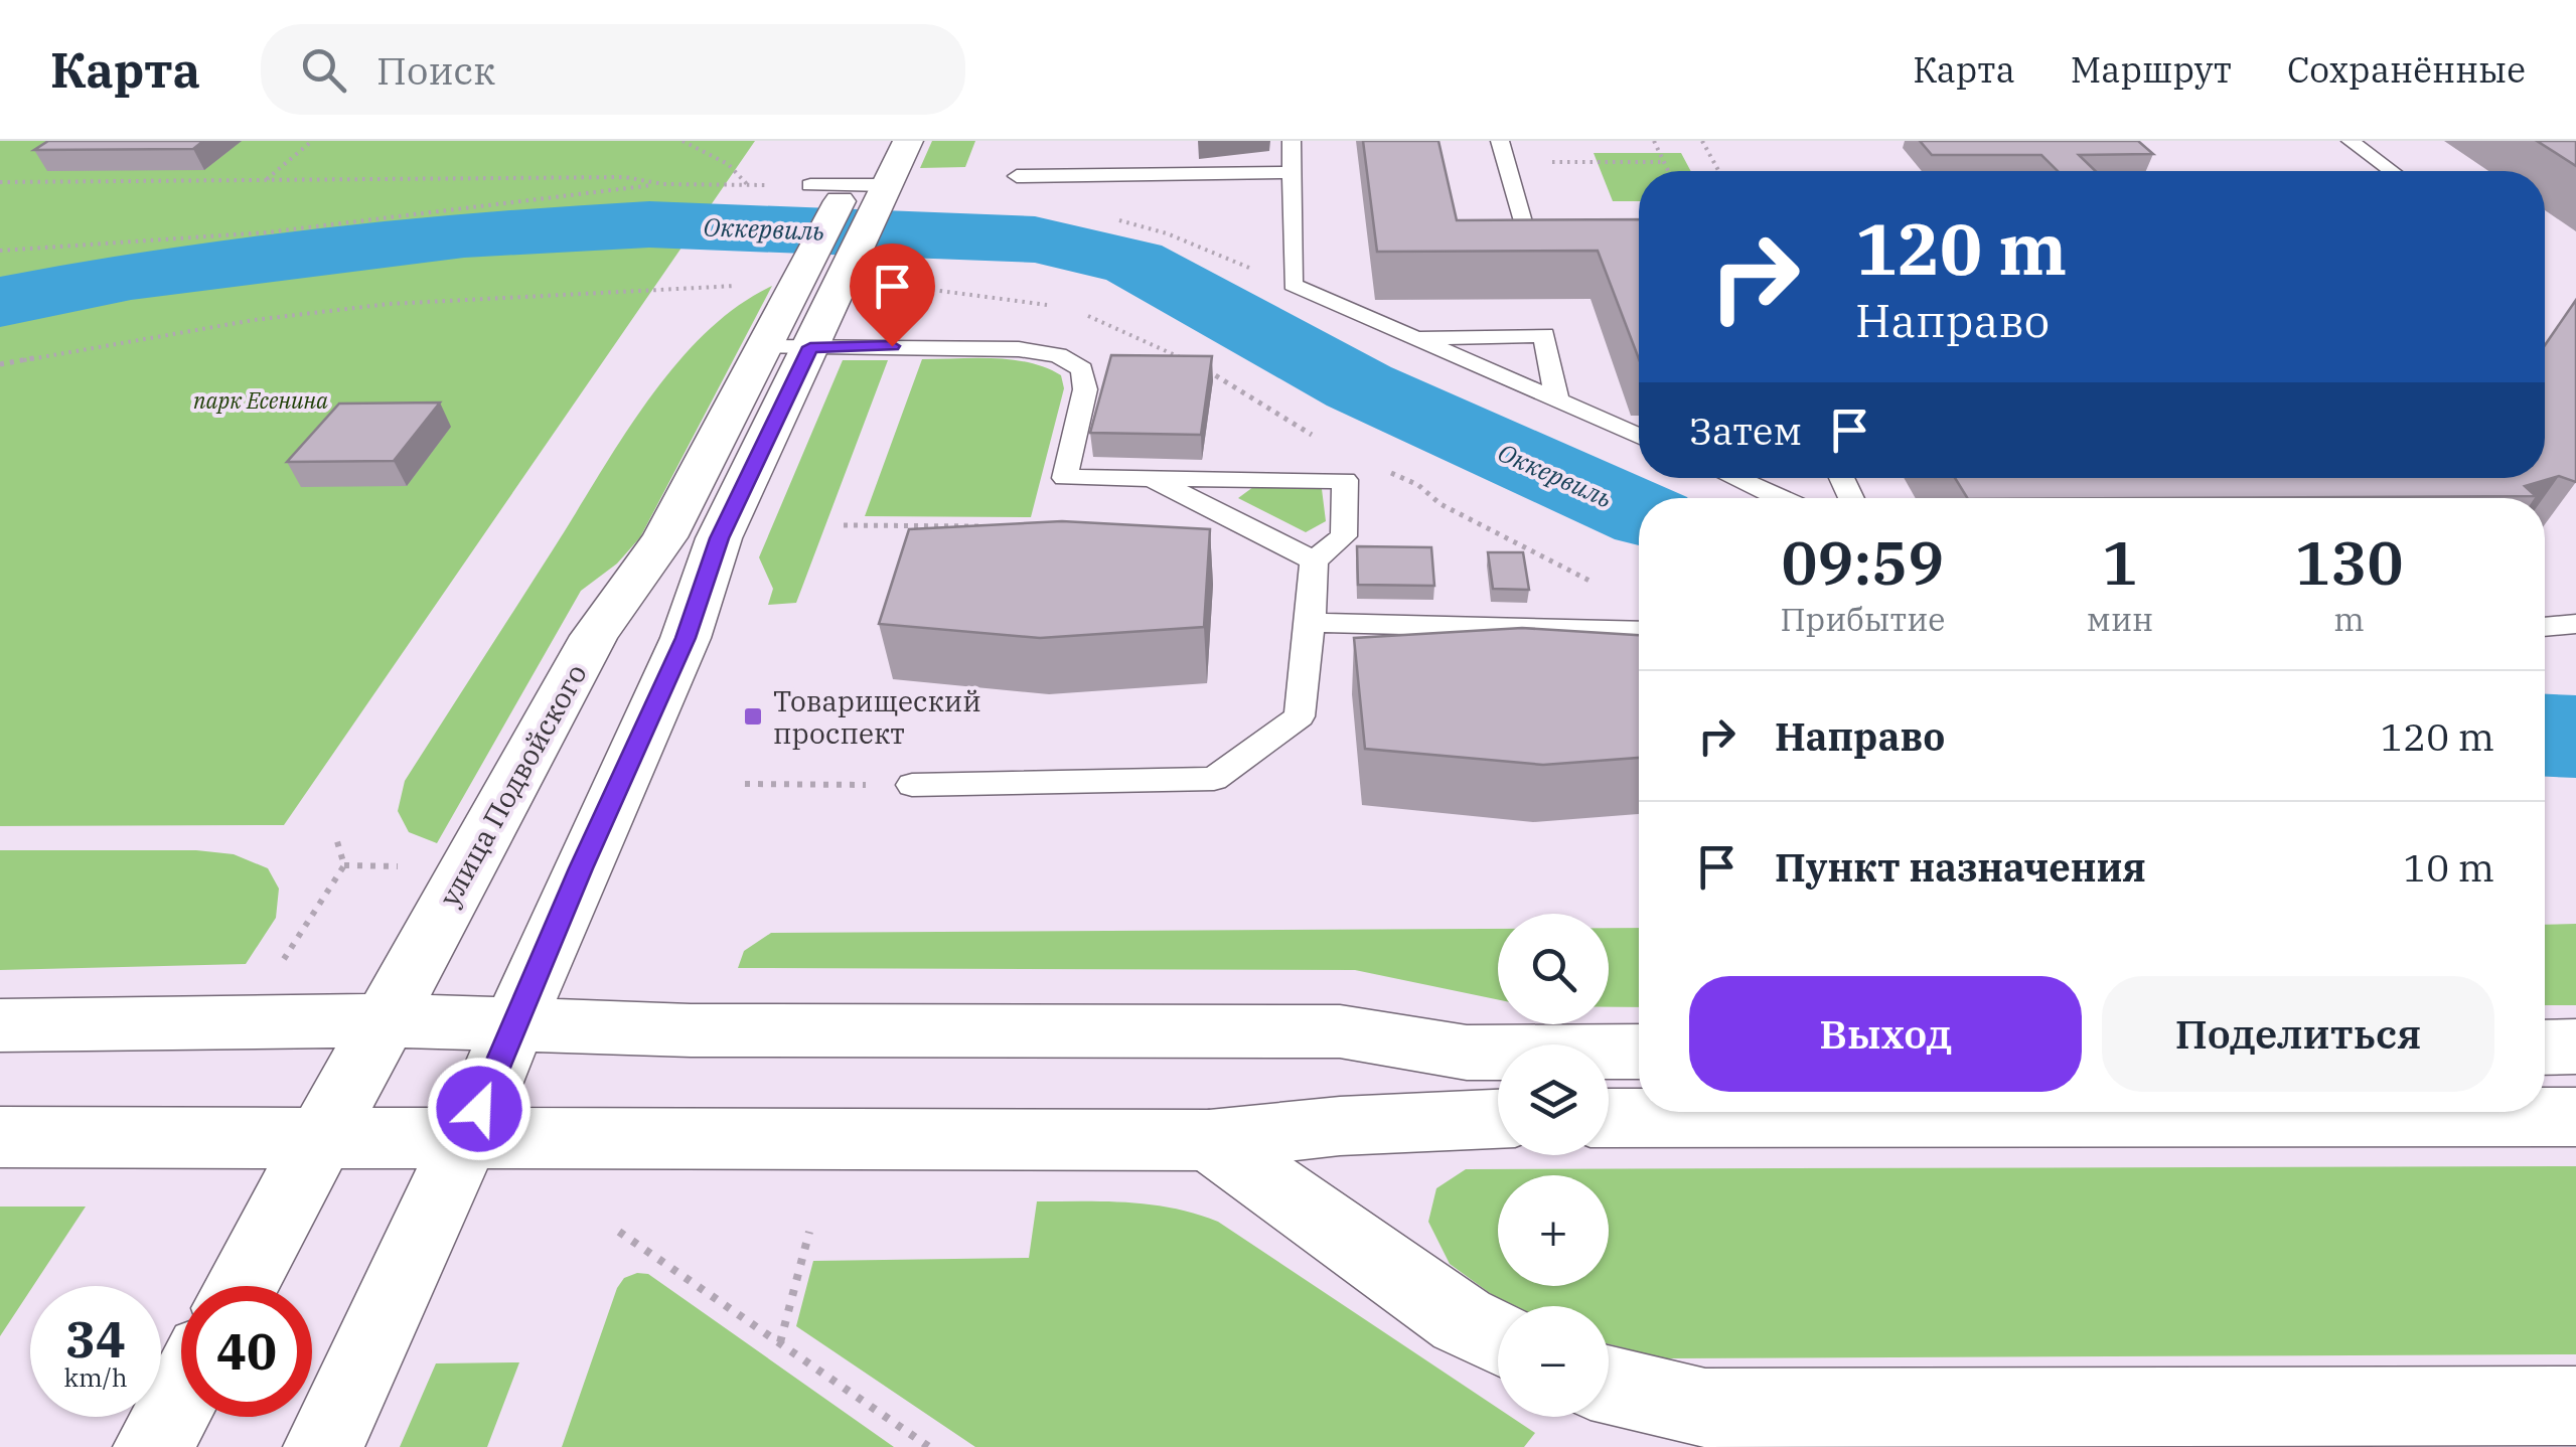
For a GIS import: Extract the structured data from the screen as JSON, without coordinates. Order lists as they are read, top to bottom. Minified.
{"streets":{"street":["улица Подвойского"]},"water":["Оккервиль"],"parks":["парк Есенина"],"places":{"transit":["Товарищеский проспект"]},"page":{"header":"Карта","search":"Поиск","nav":["Карта","Маршрут","Сохранённые"],"turn":["120 m","Направо"],"then":"Затем","eta":["09:59","Прибытие","1","мин","130","m"],"list":[{"name":"Направо","value":"120 m"},{"name":"Пункт назначения","value":"10 m"}],"map_buttons":["+","−"],"buttons":["Выход","Поделиться"],"speed":"34 km/h","limit":"40"}}
